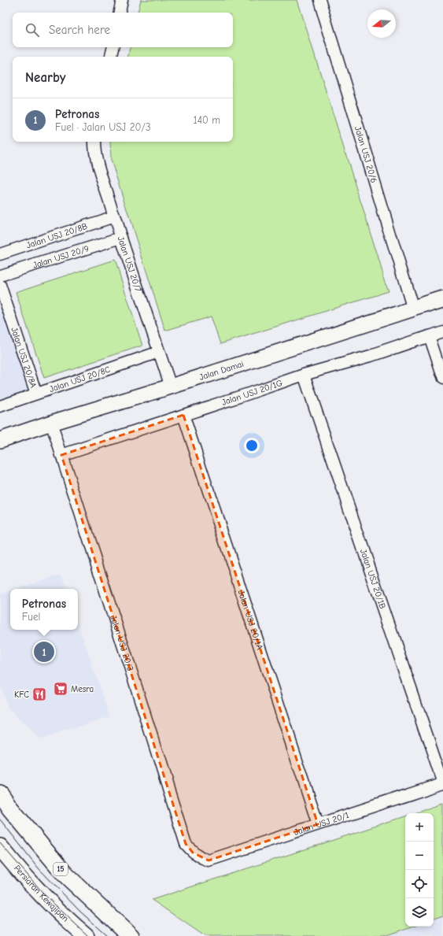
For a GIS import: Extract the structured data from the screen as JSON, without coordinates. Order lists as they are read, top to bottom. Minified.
{"streets":{"main road":["15","Persiaran Kewajipan"],"street":["Jalan USJ 20/6","Jalan USJ 20/8B","Jalan USJ 20/9","Jalan USJ 20/7","Jalan USJ 20/8A","Jalan Damai","Jalan USJ 20/8C","Jalan USJ 20/1G","Jalan USJ 20/1B","Jalan USJ 20/1A","Jalan USJ 20/3","Jalan USJ 20/1"]},"crossings":[["Jalan USJ 20/6","Jalan Damai"],["Jalan USJ 20/8B","Jalan USJ 20/7"],["Jalan USJ 20/9","Jalan USJ 20/7"],["Jalan USJ 20/7","Jalan Damai"],["Jalan USJ 20/7","Jalan USJ 20/8C"],["Jalan USJ 20/8A","Jalan USJ 20/8C"],["Jalan Damai","Jalan USJ 20/3"],["Jalan USJ 20/1G","Jalan USJ 20/1B"],["Jalan USJ 20/1G","Jalan USJ 20/1A"],["Jalan USJ 20/1G","Jalan USJ 20/3"],["Jalan USJ 20/1B","Jalan USJ 20/1"],["Jalan USJ 20/1A","Jalan USJ 20/1"],["Jalan USJ 20/3","Jalan USJ 20/1"]],"places":{"supermarket":["Mesra"],"restaurant":["KFC"]},"north":"left","page":{"search":"Search here","heading":"Nearby","list":[{"mark":"1","name":"Petronas","note":"Fuel · Jalan USJ 20/3","value":"140 m"}],"popup":["Petronas","Fuel"],"pins":"1","map_buttons":["+","−"]}}
